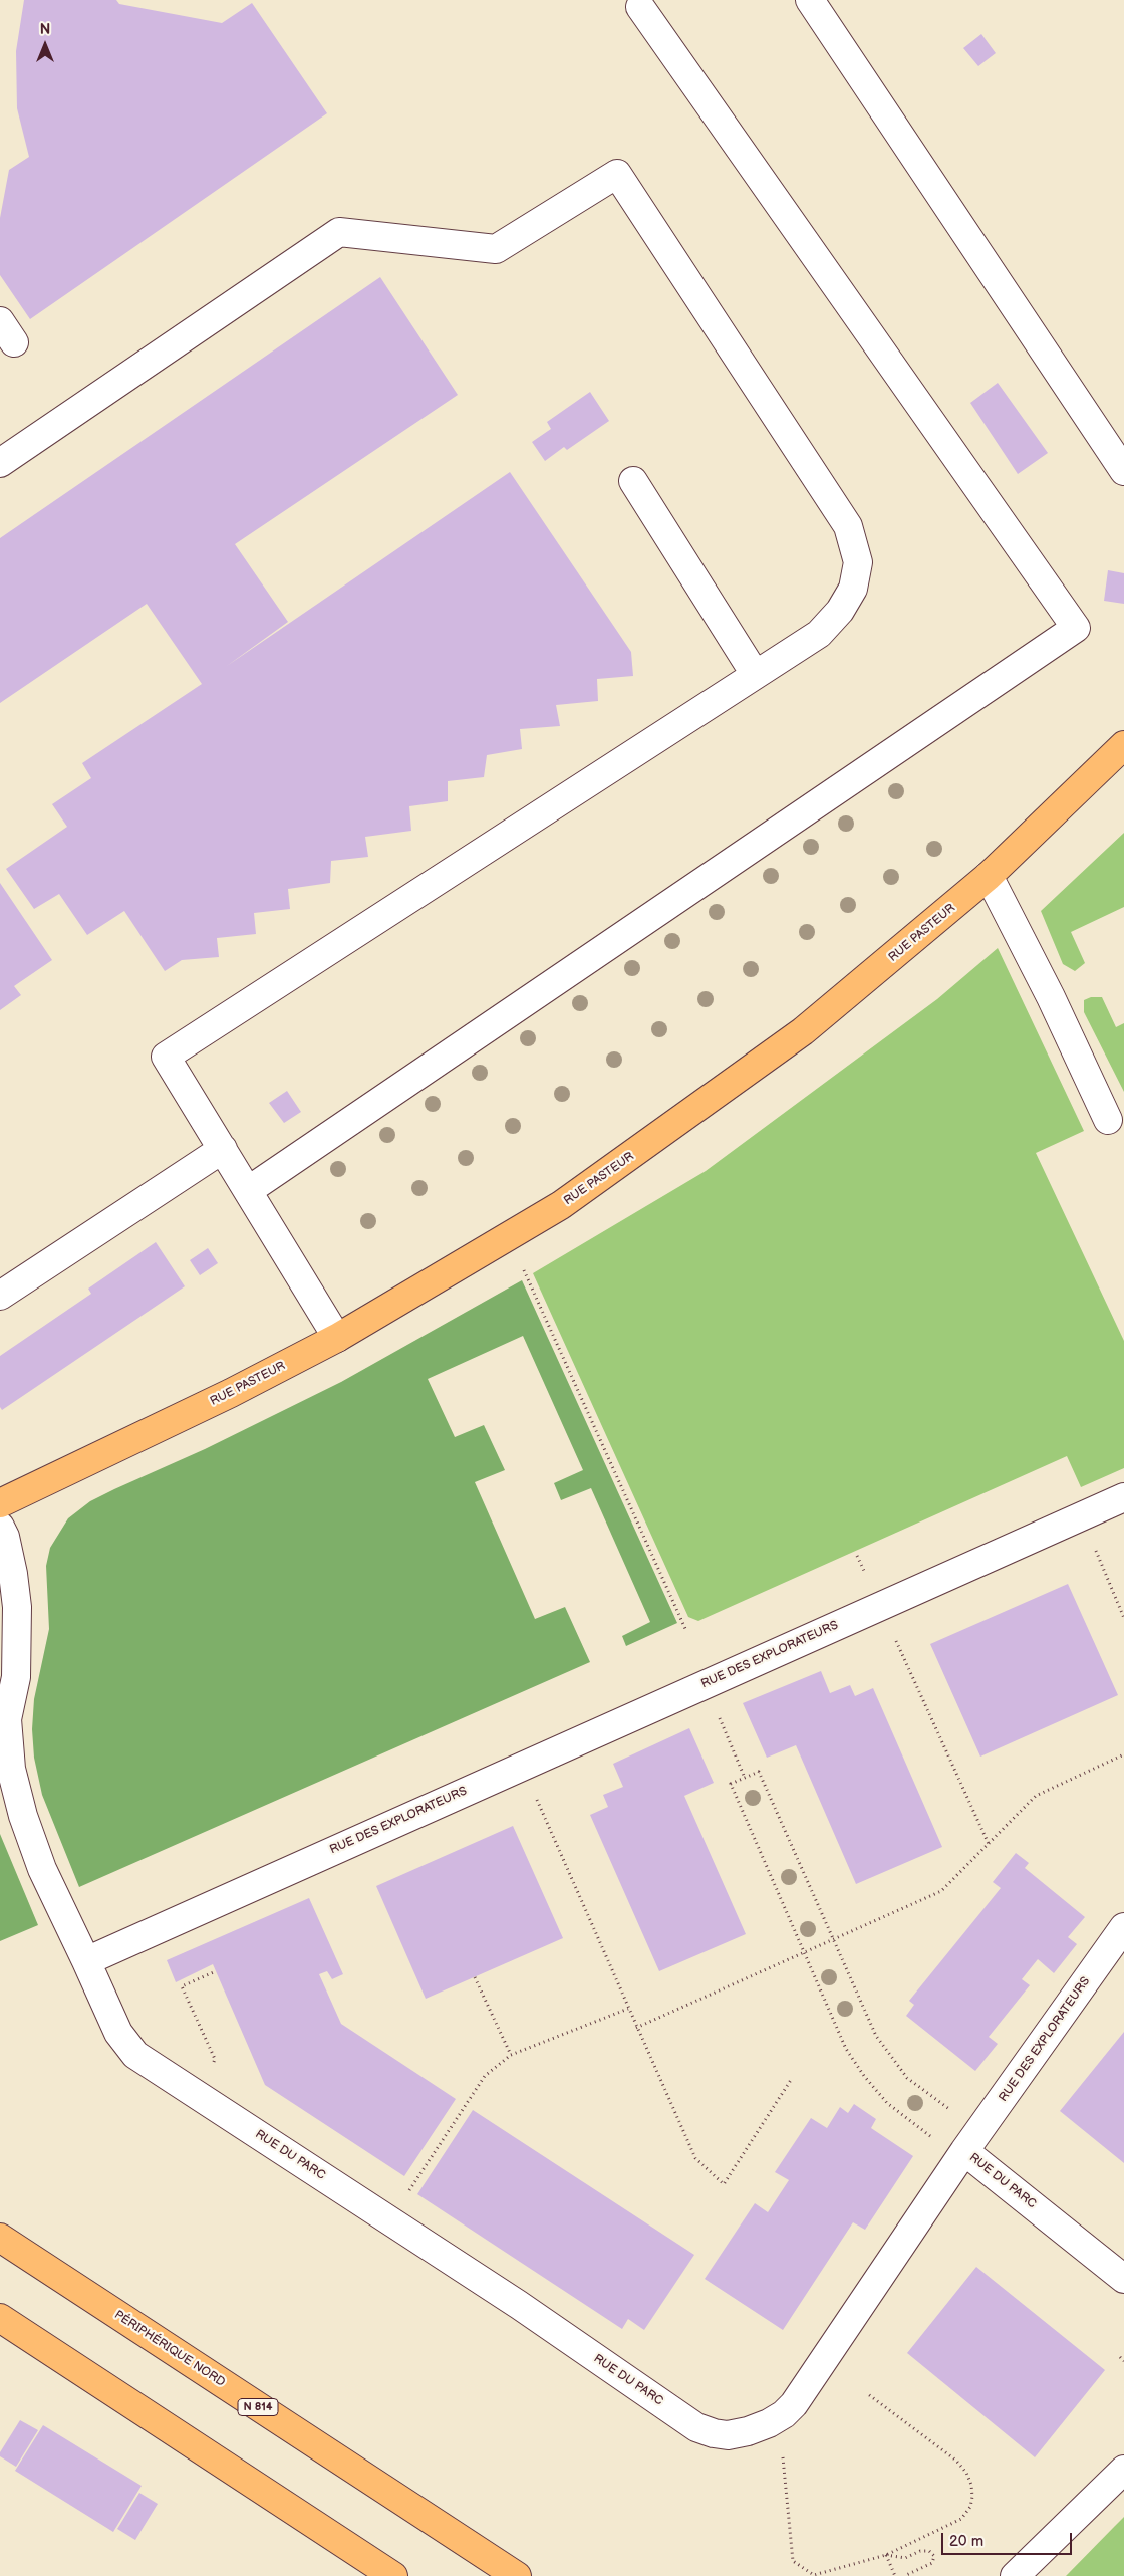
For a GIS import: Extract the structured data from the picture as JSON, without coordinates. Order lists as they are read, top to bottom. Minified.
{"streets":{"main road":["RUE PASTEUR","PÉRIPHÉRIQUE NORD","N 814"],"street":["RUE DES EXPLORATEURS","RUE DU PARC"]},"crossings":[["RUE DES EXPLORATEURS","RUE DU PARC"]],"scale_bar":"20 m","north":"top"}
